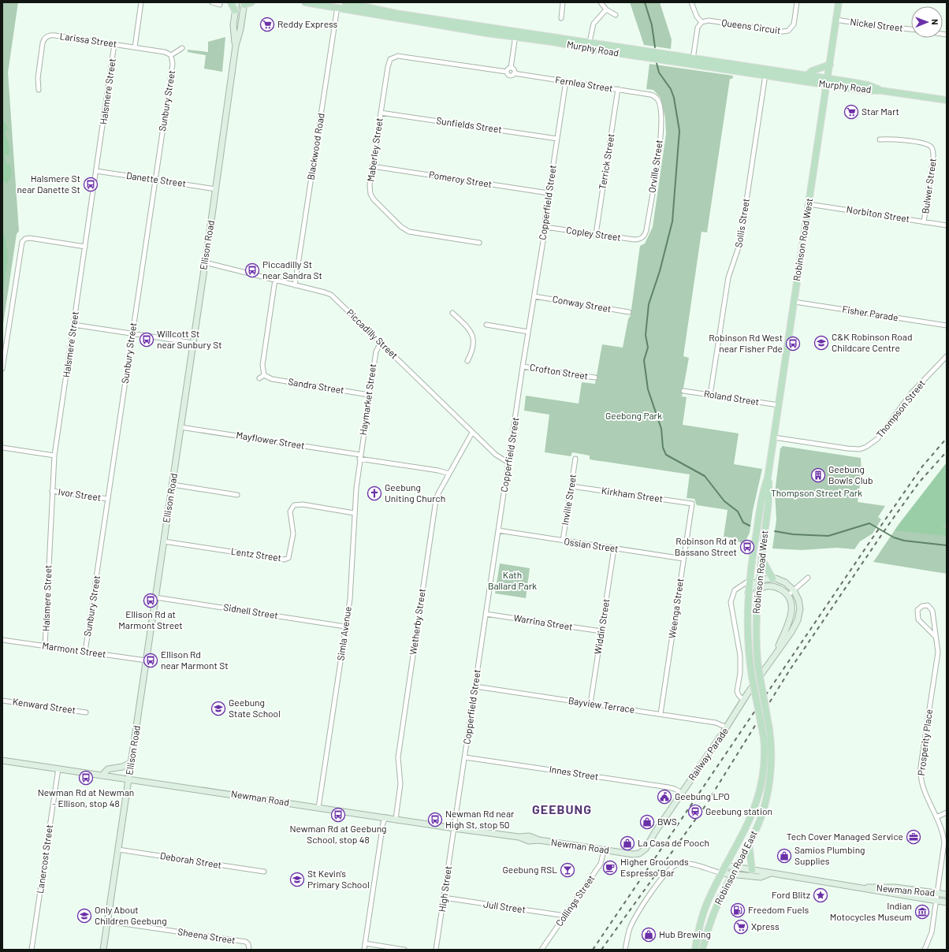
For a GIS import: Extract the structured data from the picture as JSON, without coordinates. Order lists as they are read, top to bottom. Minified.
{"streets":{"main road":["Murphy Road","Robinson Road West","Ellison Road","Railway Parade","Newman Road","Robinson Road East"],"street":["Nickel Street","Queens Circuit","Larissa Street","Fernlea Street","Halsmere Street","Sunbury Street","Sunfields Street","Blackwood Road","Maberley Street","Terrick Street","Orville Street","Danette Street","Pomeroy Street","Bulwer Street","Copperfield Street","Norbiton Street","Sollis Street","Copley Street","Conway Street","Fisher Parade","Piccadilly Street","Crofton Street","Sandra Street","Roland Street","Haymarket Street","Thompson Street","Mayflower Street","Ivor Street","Kirkham Street","Inville Street","Ossian Street","Lentz Street","Weenga Street","Sidnell Street","Wetherby Street","Warrina Street","Widdin Street","Simla Avenue","Marmont Street","Bayview Terrace","Kenward Street","Prosperity Place","Innes Street","Lanercost Street","Deborah Street","High Street","Collings Street","Jull Street","Sheena Street"]},"crossings":[["Nickel Street","Robinson Road West"],["Larissa Street","Halsmere Street"],["Larissa Street","Sunbury Street"],["Murphy Road","Blackwood Road"],["Murphy Road","Sollis Street"],["Murphy Road","Robinson Road West"],["Fernlea Street","Maberley Street"],["Fernlea Street","Terrick Street"],["Fernlea Street","Orville Street"],["Fernlea Street","Copperfield Street"],["Halsmere Street","Danette Street"],["Halsmere Street","Ivor Street"],["Halsmere Street","Marmont Street"],["Sunbury Street","Danette Street"],["Sunbury Street","Ivor Street"],["Sunbury Street","Marmont Street"],["Sunfields Street","Maberley Street"],["Sunfields Street","Copperfield Street"],["Blackwood Road","Piccadilly Street"],["Maberley Street","Pomeroy Street"],["Terrick Street","Copley Street"],["Orville Street","Copley Street"],["Danette Street","Ellison Road"],["Pomeroy Street","Copperfield Street"],["Bulwer Street","Norbiton Street"],["Copperfield Street","Copley Street"],["Copperfield Street","Conway Street"],["Copperfield Street","Piccadilly Street"],["Copperfield Street","Crofton Street"],["Copperfield Street","Ossian Street"],["Copperfield Street","Warrina Street"],["Copperfield Street","Bayview Terrace"],["Copperfield Street","Innes Street"],["Copperfield Street","Newman Road"],["Copperfield Street","High Street"],["Norbiton Street","Robinson Road West"],["Sollis Street","Roland Street"],["Robinson Road West","Fisher Parade"],["Robinson Road West","Roland Street"],["Robinson Road West","Thompson Street"],["Robinson Road West","Railway Parade"],["Robinson Road West","Robinson Road East"],["Ellison Road","Piccadilly Street"],["Ellison Road","Mayflower Street"],["Ellison Road","Lentz Street"],["Ellison Road","Sidnell Street"],["Ellison Road","Marmont Street"],["Ellison Road","Newman Road"],["Ellison Road","Deborah Street"],["Ellison Road","Sheena Street"],["Piccadilly Street","Haymarket Street"],["Piccadilly Street","Wetherby Street"],["Sandra Street","Haymarket Street"],["Haymarket Street","Mayflower Street"],["Haymarket Street","Simla Avenue"],["Mayflower Street","Wetherby Street"],["Mayflower Street","Simla Avenue"],["Kirkham Street","Inville Street"],["Kirkham Street","Weenga Street"],["Inville Street","Ossian Street"],["Ossian Street","Weenga Street"],["Ossian Street","Widdin Street"],["Lentz Street","Simla Avenue"],["Weenga Street","Bayview Terrace"],["Sidnell Street","Simla Avenue"],["Wetherby Street","Newman Road"],["Warrina Street","Widdin Street"],["Widdin Street","Bayview Terrace"],["Simla Avenue","Newman Road"],["Bayview Terrace","Railway Parade"],["Prosperity Place","Newman Road"],["Railway Parade","Innes Street"],["Railway Parade","Newman Road"],["Newman Road","Lanercost Street"],["Newman Road","Robinson Road East"],["Newman Road","High Street"],["Newman Road","Collings Street"],["High Street","Jull Street"],["Collings Street","Jull Street"]],"districts":["GEEBUNG"],"parks":["Geebong Park","Thompson Street Park","Kath Ballard Park"],"places":{"supermarket":["Reddy Express","Star Mart","Xpress"],"bus stop":["Halsmere St near Danette St","Piccadilly St near Sandra St","Willcott St near Sunbury St","Robinson Rd West near Fisher Pde","Robinson Rd at Bassano Street","Ellison Rd at Marmont Street","Ellison Rd near Marmont St","Newman Rd at Newman - Ellison, stop 48","Newman Rd at Geebung School, stop 48","Newman Rd near High St, stop 50"],"school or university":["C&K Robinson Road Childcare Centre","Geebung State School","St Kevin's Primary School","Only About Children Geebung"],"building":["Geebung Bowls Club"],"church":["Geebung Uniting Church"],"public building":["Geebung LPO"],"station":["Geebung station"],"shop":["BWS","La Casa de Pooch","Samios Plumbing Supplies","Hub Brewing"],"office":["Tech Cover Managed Service"],"cafe":["Higher Grouonds Espresso Bar"],"bar":["Geebung RSL"],"place":["Ford Blitz"],"fuel station":["Freedom Fuels"],"museum":["Indian Motocycles Museum"]},"north":"right"}
